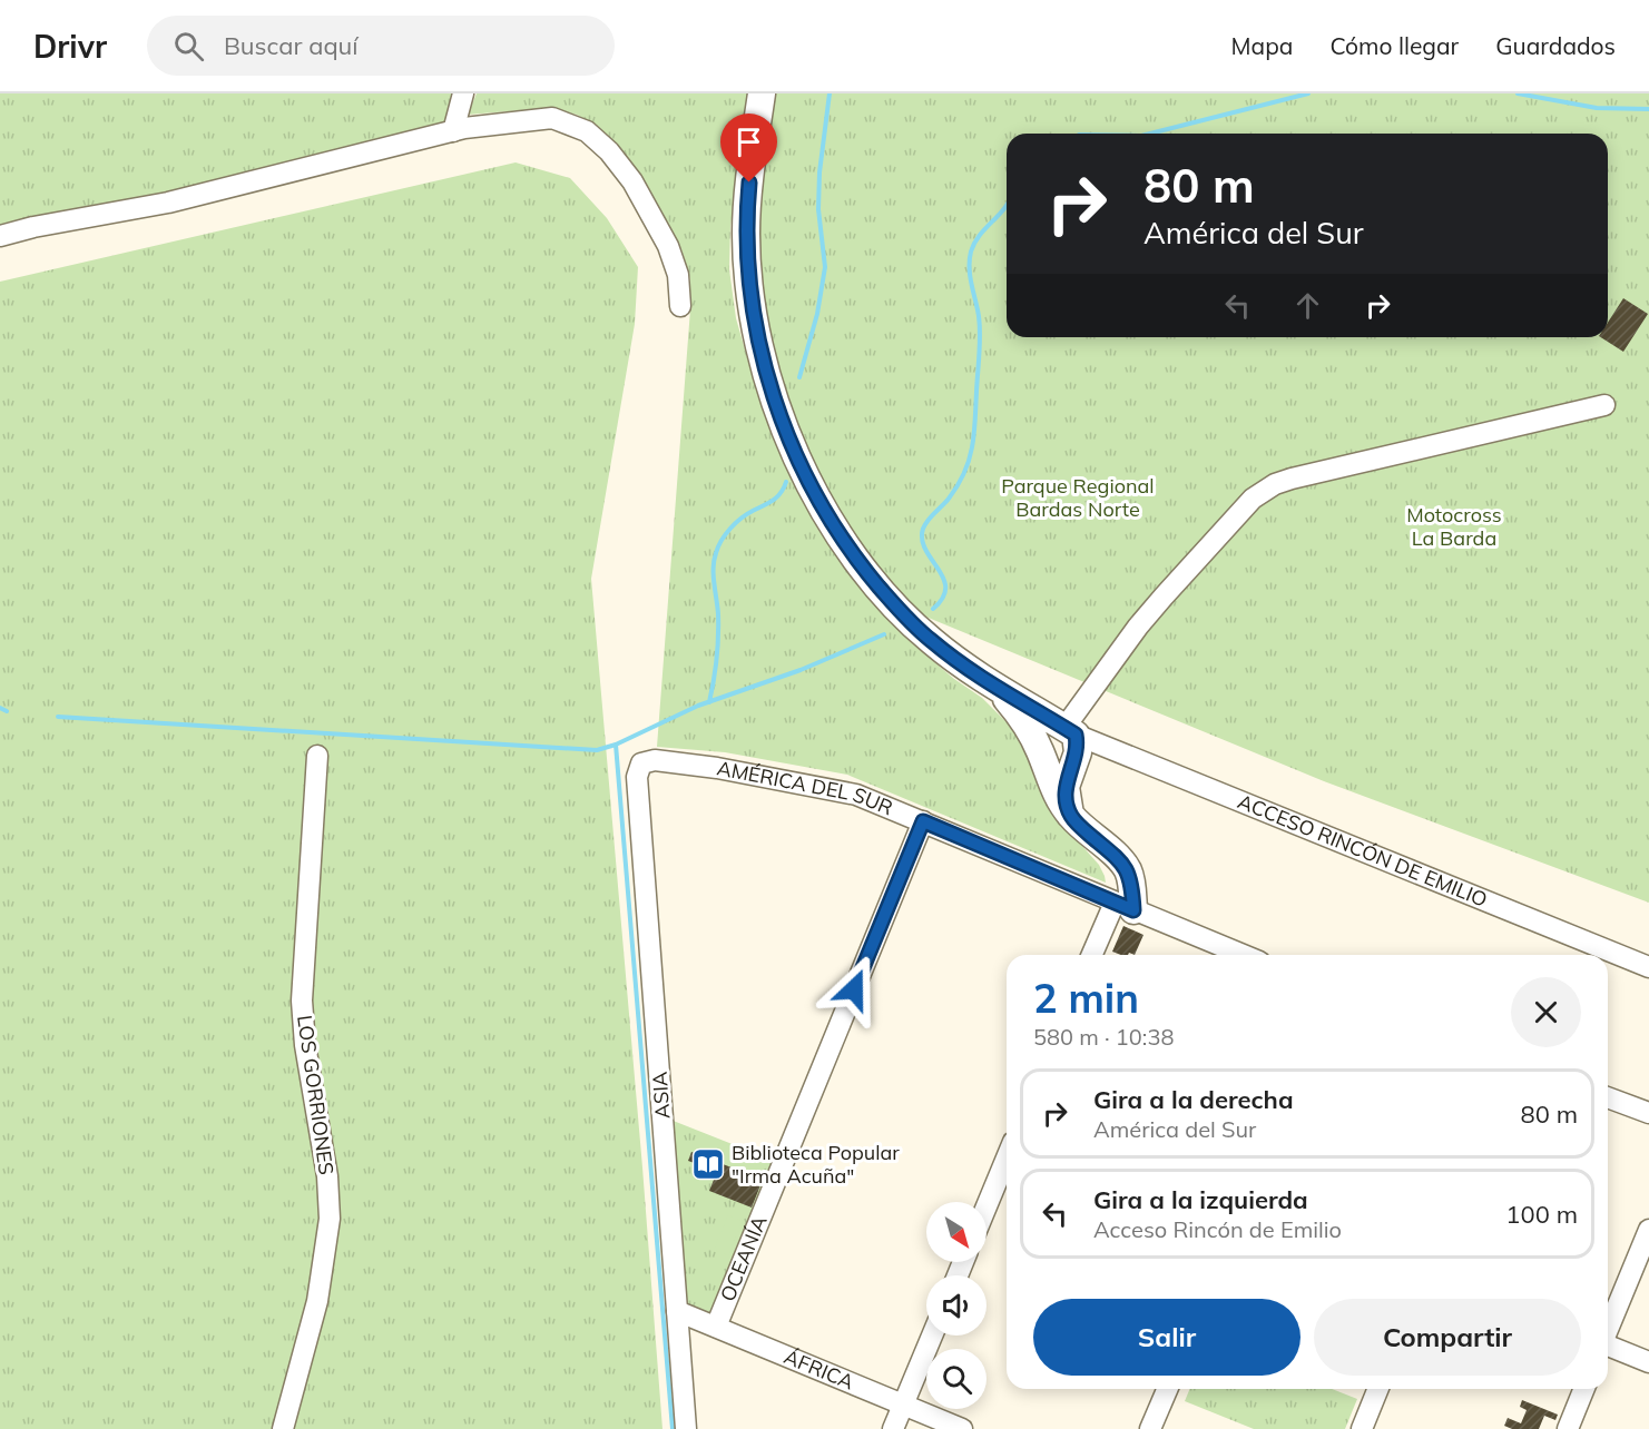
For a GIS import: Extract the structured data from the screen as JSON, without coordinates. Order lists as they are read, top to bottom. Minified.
{"streets":{"main road":["ACCESO RINCÓN DE EMILIO"],"street":["AMÉRICA DEL SUR","LOS GORRIONES","ASIA","OCEANÍA","ÁFRICA"]},"crossings":[["AMÉRICA DEL SUR","ACCESO RINCÓN DE EMILIO"],["AMÉRICA DEL SUR","ASIA"],["AMÉRICA DEL SUR","OCEANÍA"],["ASIA","ÁFRICA"],["OCEANÍA","ÁFRICA"]],"parks":["Parque Regional Bardas Norte","Motocross La Barda"],"places":{"library":["Biblioteca Popular \"Irma Acuña\""]},"north":"bottom right","page":{"header":"Drivr","search":"Buscar aquí","nav":["Mapa","Cómo llegar","Guardados"],"turn":["80 m","América del Sur"],"heading":["2 min","580 m · 10:38"],"list":[{"name":"Gira a la derecha","note":"América del Sur","value":"80 m"},{"name":"Gira a la izquierda","note":"Acceso Rincón de Emilio","value":"100 m"}],"buttons":["Salir","Compartir"]}}
